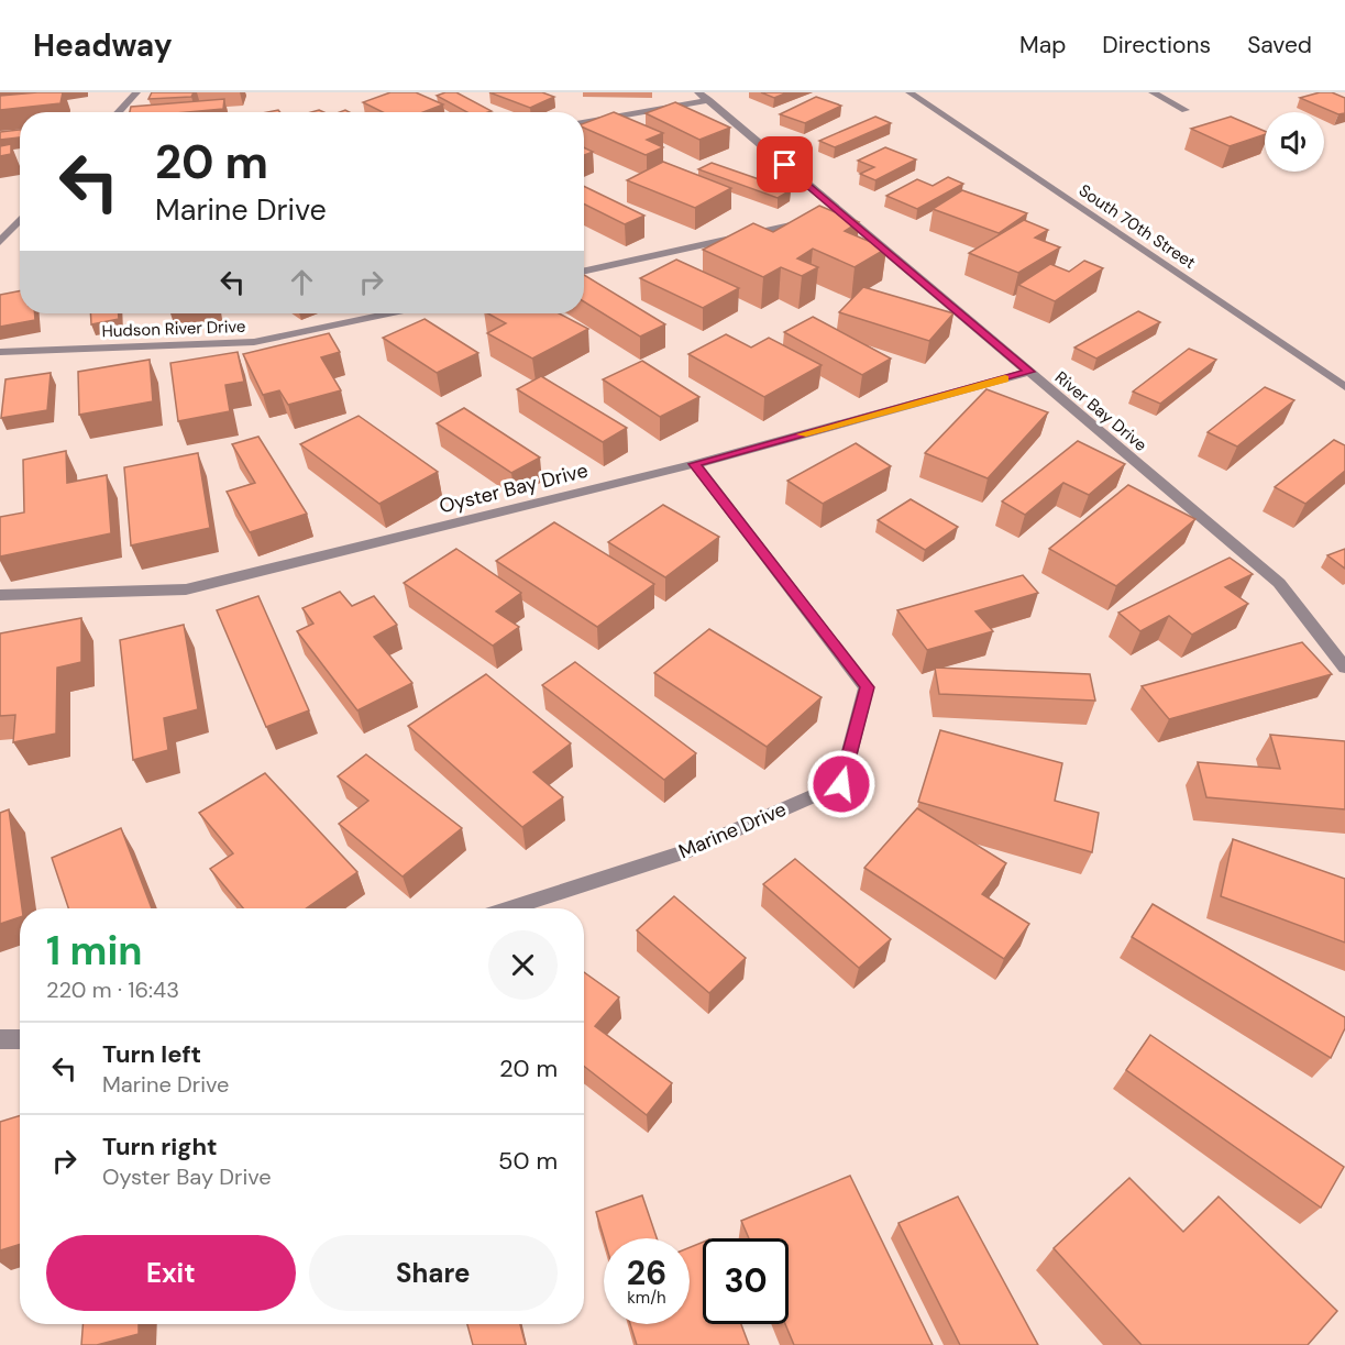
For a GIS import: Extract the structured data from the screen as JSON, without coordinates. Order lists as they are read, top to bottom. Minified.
{"streets":{"street":["South 70th Street","Hudson River Drive","River Bay Drive","Oyster Bay Drive","Marine Drive"]},"crossings":[["River Bay Drive","Oyster Bay Drive"],["Oyster Bay Drive","Marine Drive"]],"page":{"header":"Headway","nav":["Map","Directions","Saved"],"turn":["20 m","Marine Drive"],"heading":["1 min","220 m · 16:43"],"list":[{"name":"Turn left","note":"Marine Drive","value":"20 m"},{"name":"Turn right","note":"Oyster Bay Drive","value":"50 m"}],"buttons":["Exit","Share"],"speed":"26 km/h","limit":"30"}}
